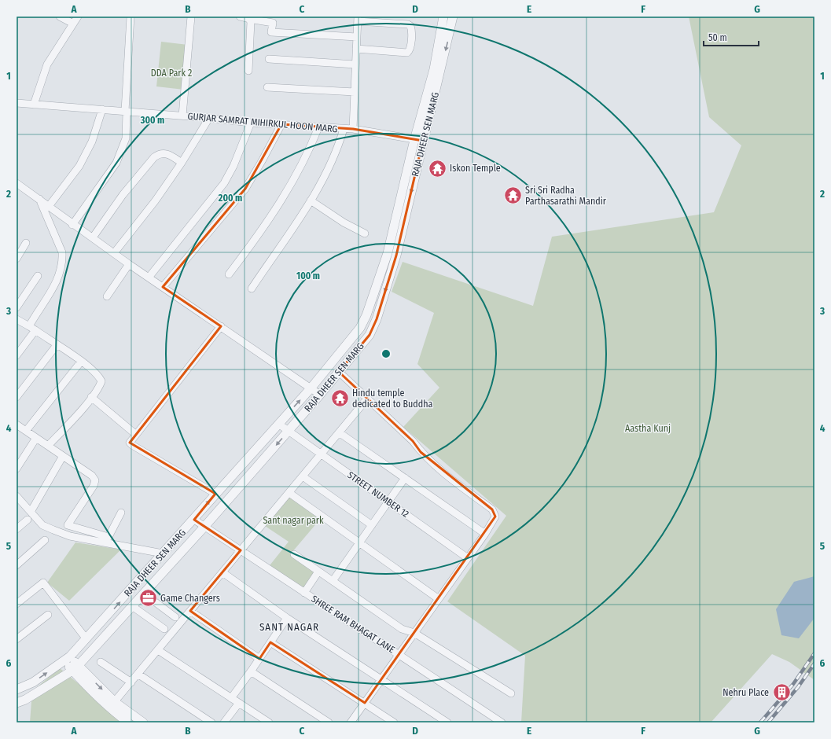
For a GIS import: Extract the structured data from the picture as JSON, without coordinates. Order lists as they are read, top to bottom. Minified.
{"streets":{"street":["GURJAR SAMRAT MIHIRKUL HOON MARG","RAJA DHEER SEN MARG","STREET NUMBER 12","SHREE RAM BHAGAT LANE"]},"crossings":[["GURJAR SAMRAT MIHIRKUL HOON MARG","RAJA DHEER SEN MARG"],["RAJA DHEER SEN MARG","STREET NUMBER 12"],["RAJA DHEER SEN MARG","SHREE RAM BHAGAT LANE"]],"districts":["SANT NAGAR"],"parks":["DDA Park 2","Aastha Kunj","Sant nagar park"],"places":{"temple":["Iskon Temple","Sri Sri Radha Parthasarathi Mandir","Hindu temple dedicated to Buddha"],"office":["Game Changers"],"building":["Nehru Place"]},"scale_bar":"50 m","grid":{"columns":["A","B","C","D","E","F","G"],"rows":["1","2","3","4","5","6"]},"rings":["300 m","200 m","100 m"]}
